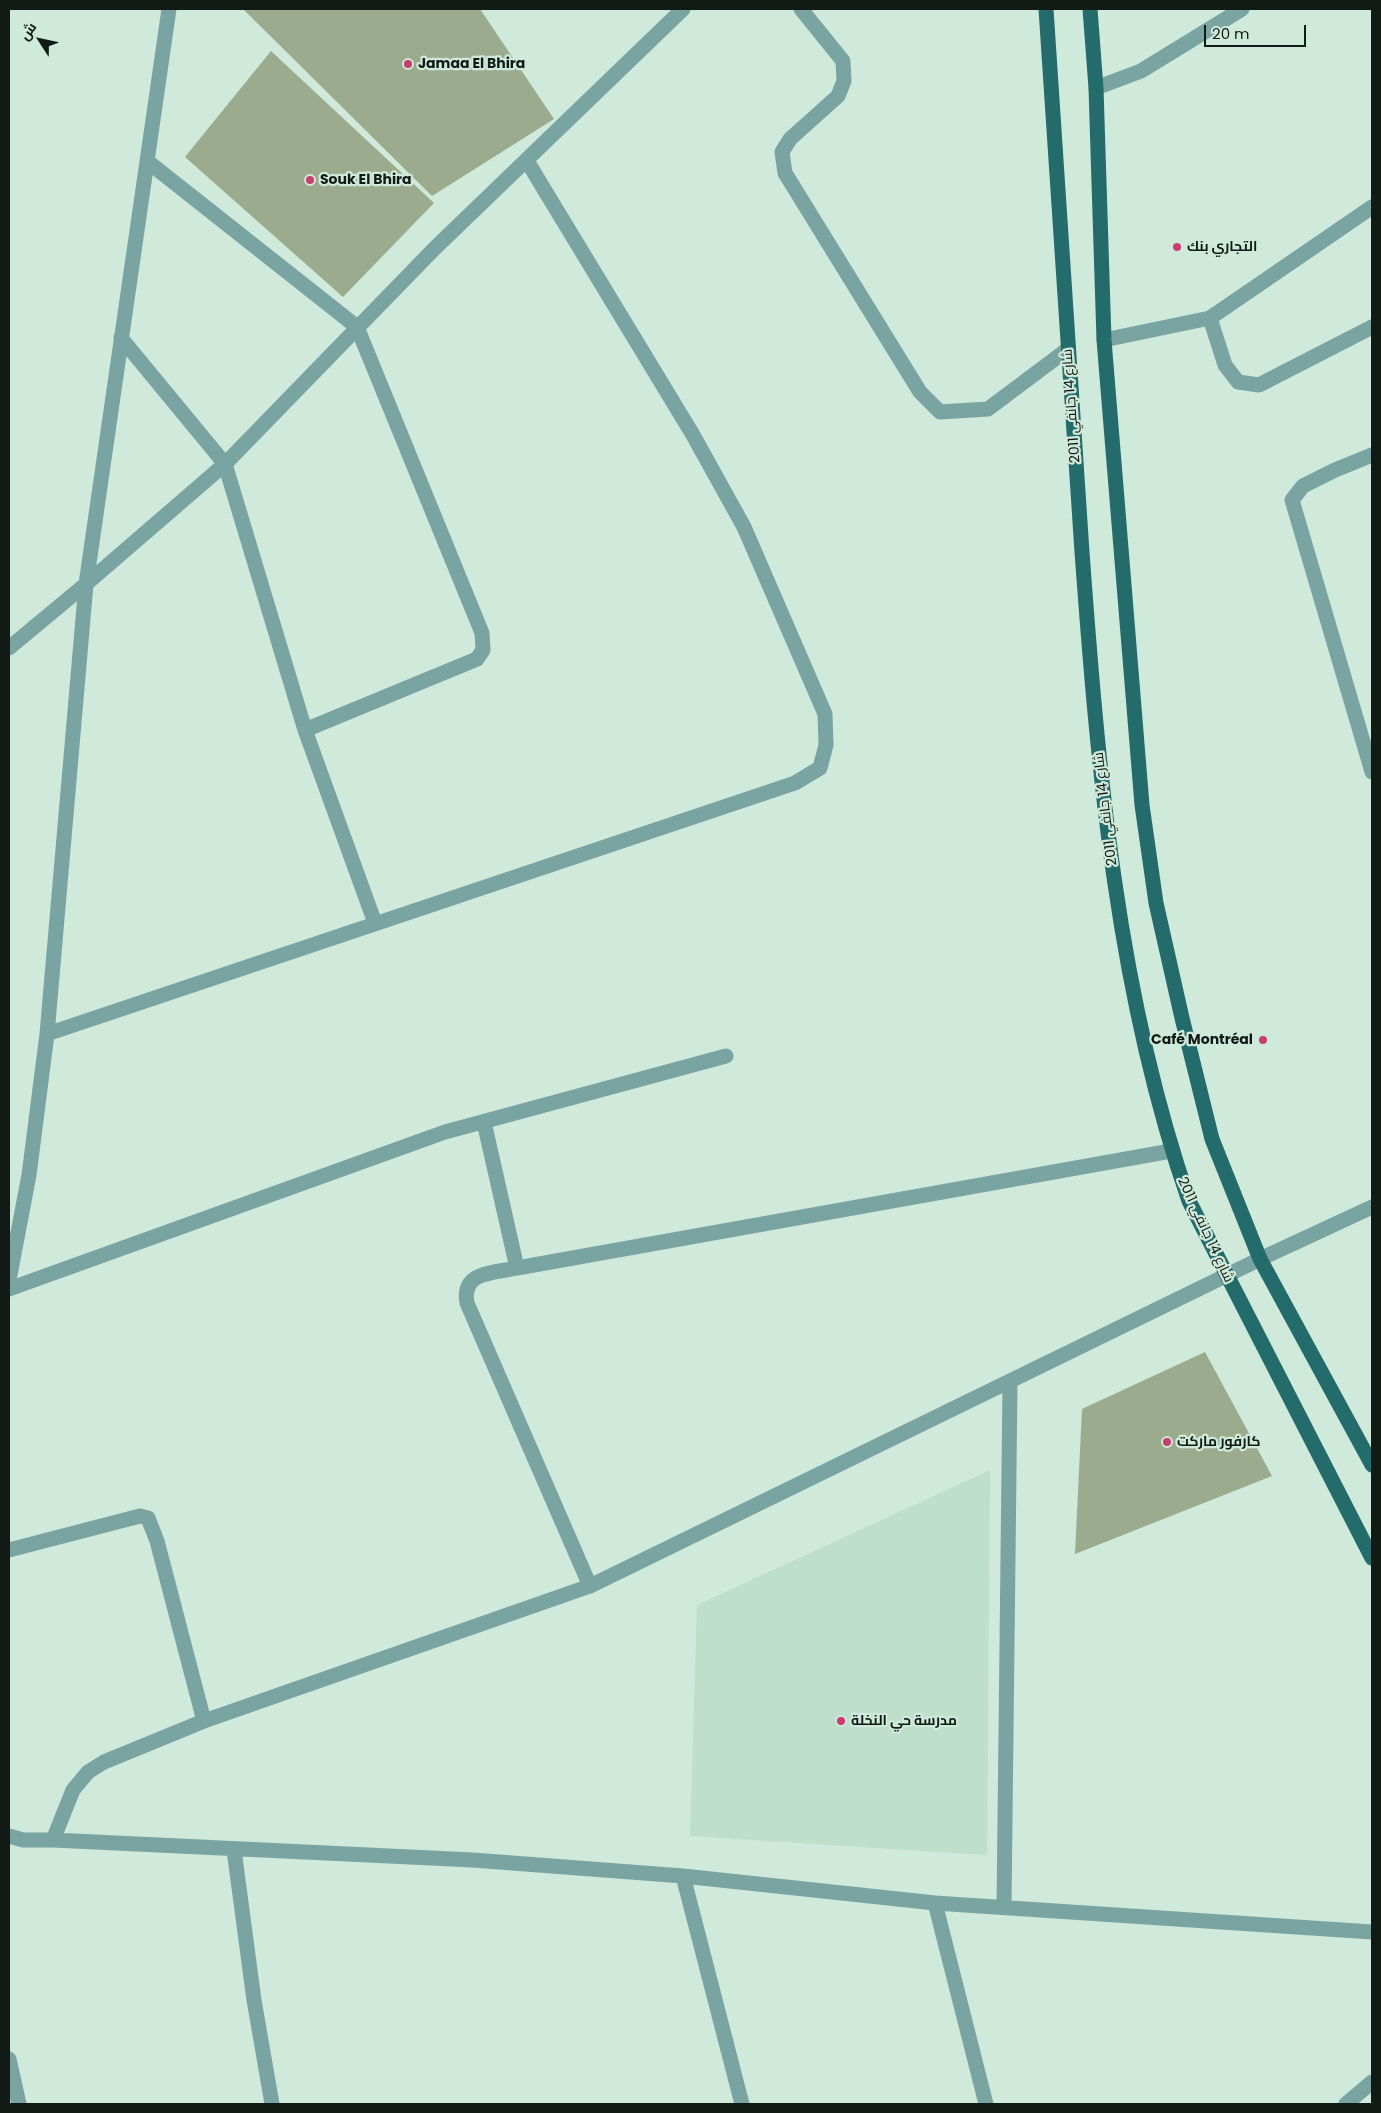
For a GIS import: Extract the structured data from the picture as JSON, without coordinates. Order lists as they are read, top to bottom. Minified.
{"streets":{"main road":["شارع 14 جانفي 2011"]},"places":["Jamaa El Bhira","Souk El Bhira","التجاري بنك","Café Montréal","كارفور ماركت","مدرسة حي النخلة"],"scale_bar":"20 m","north":"top left"}
